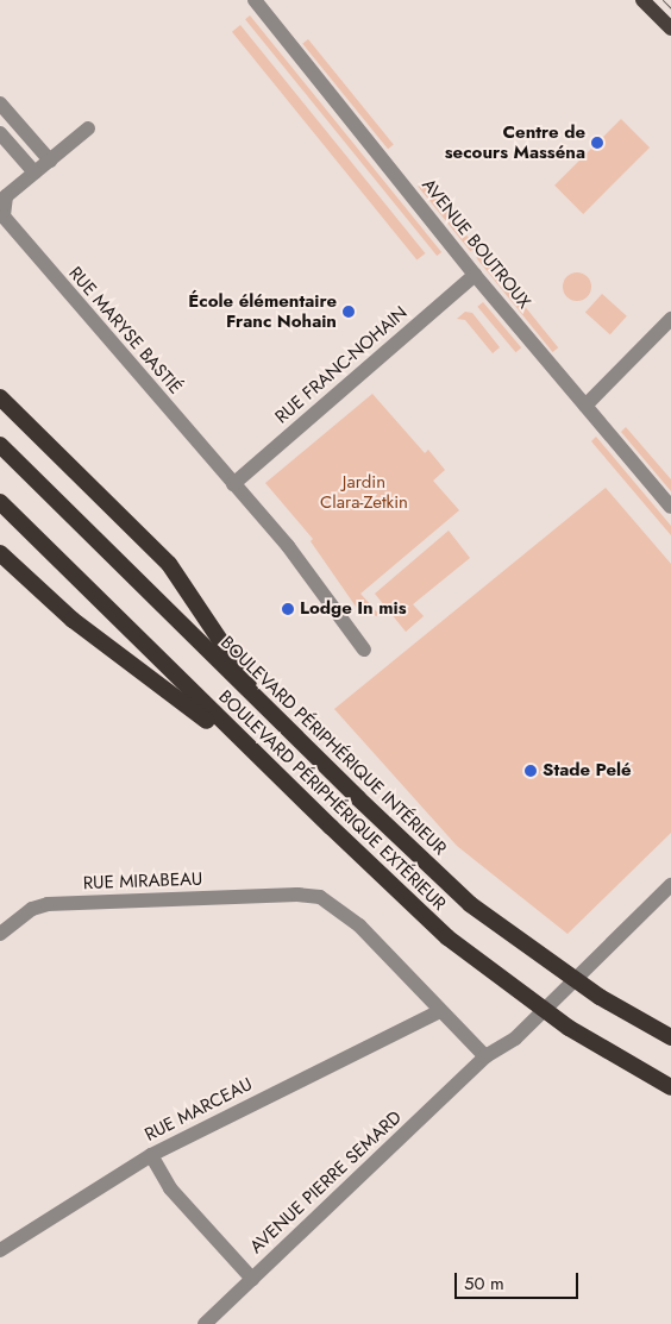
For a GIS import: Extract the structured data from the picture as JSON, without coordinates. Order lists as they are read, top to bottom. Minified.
{"streets":{"highway":["BOULEVARD PÉRIPHÉRIQUE INTÉRIEUR","BOULEVARD PÉRIPHÉRIQUE EXTÉRIEUR"],"street":["AVENUE BOUTROUX","RUE MARYSE BASTIÉ","RUE FRANC-NOHAIN","RUE MIRABEAU","RUE MARCEAU","AVENUE PIERRE SEMARD"]},"crossings":[["AVENUE BOUTROUX","RUE FRANC-NOHAIN"],["RUE MARYSE BASTIÉ","RUE FRANC-NOHAIN"],["RUE MIRABEAU","RUE MARCEAU"],["RUE MIRABEAU","AVENUE PIERRE SEMARD"]],"parks":["Jardin Clara-Zetkin"],"places":["Centre de secours Masséna","École élémentaire Franc Nohain","Lodge In mis","Stade Pelé"],"scale_bar":"50 m"}
